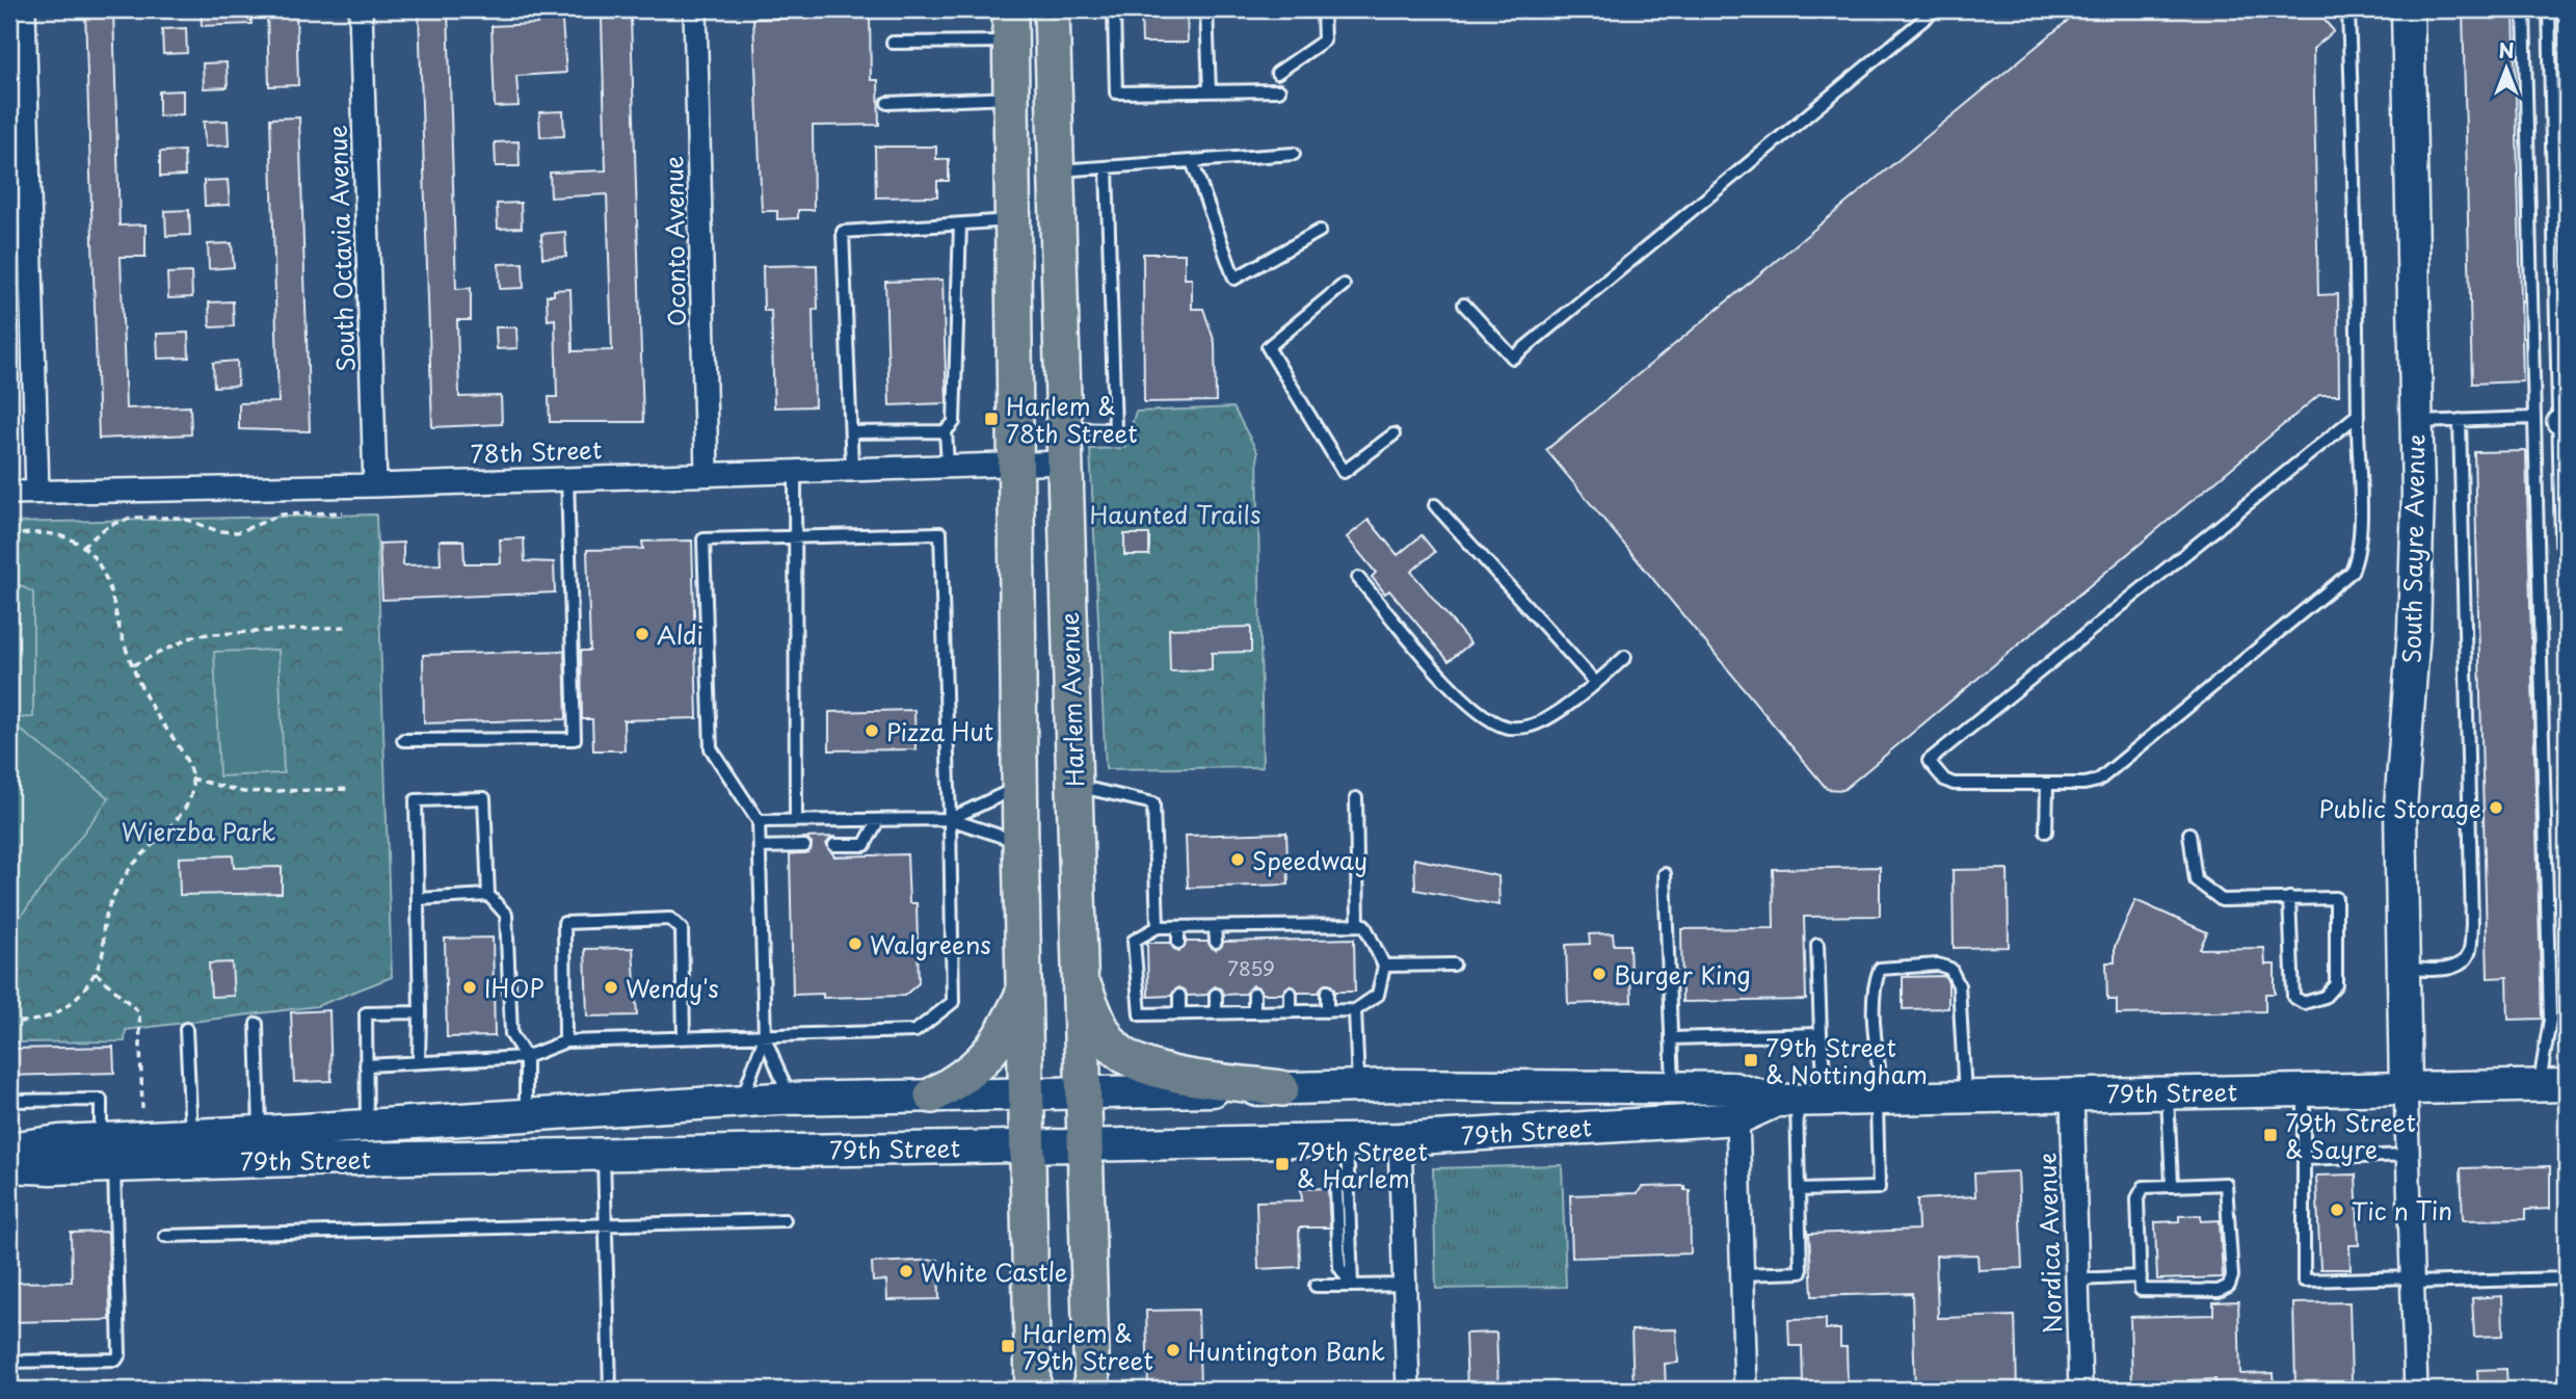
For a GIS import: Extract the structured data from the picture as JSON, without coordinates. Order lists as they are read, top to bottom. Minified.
{"streets":{"main road":["South Sayre Avenue","Harlem Avenue","79th Street"],"street":["Oconto Avenue","South Octavia Avenue","78th Street","Nordica Avenue"]},"crossings":[["Oconto Avenue","78th Street"],["South Octavia Avenue","78th Street"],["78th Street","Harlem Avenue"],["South Sayre Avenue","79th Street"],["Harlem Avenue","79th Street"],["79th Street","Nordica Avenue"]],"parks":["Haunted Trails","Wierzba Park"],"places":{"transit":["Harlem & 78th Street","79th Street & Nottingham","79th Street & Sayre","79th Street & Harlem","Harlem & 79th Street"],"other":["Aldi","Pizza Hut","Public Storage","Speedway","Walgreens","Burger King","IHOP","Wendy's","Tic n Tin","White Castle","Huntington Bank"]},"house_numbers":["7859"],"north":"top"}
